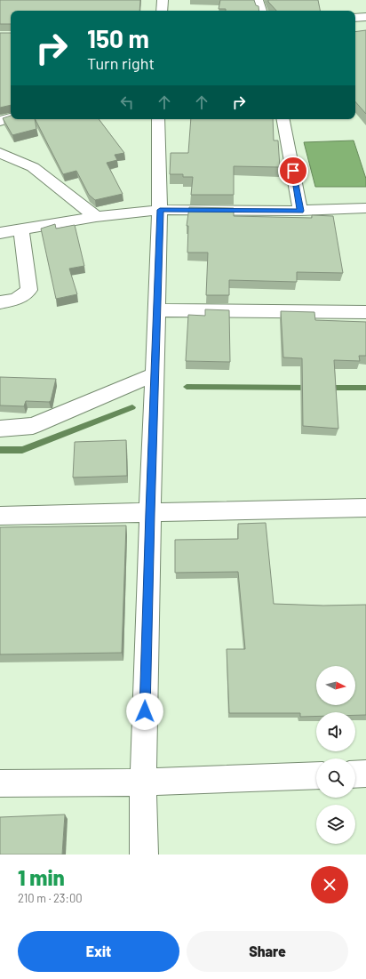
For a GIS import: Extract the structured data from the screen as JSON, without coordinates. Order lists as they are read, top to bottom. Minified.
{"north":"right","page":{"turn":["150 m","Turn right"],"heading":["1 min","210 m · 23:00"],"buttons":["Exit","Share"]}}
